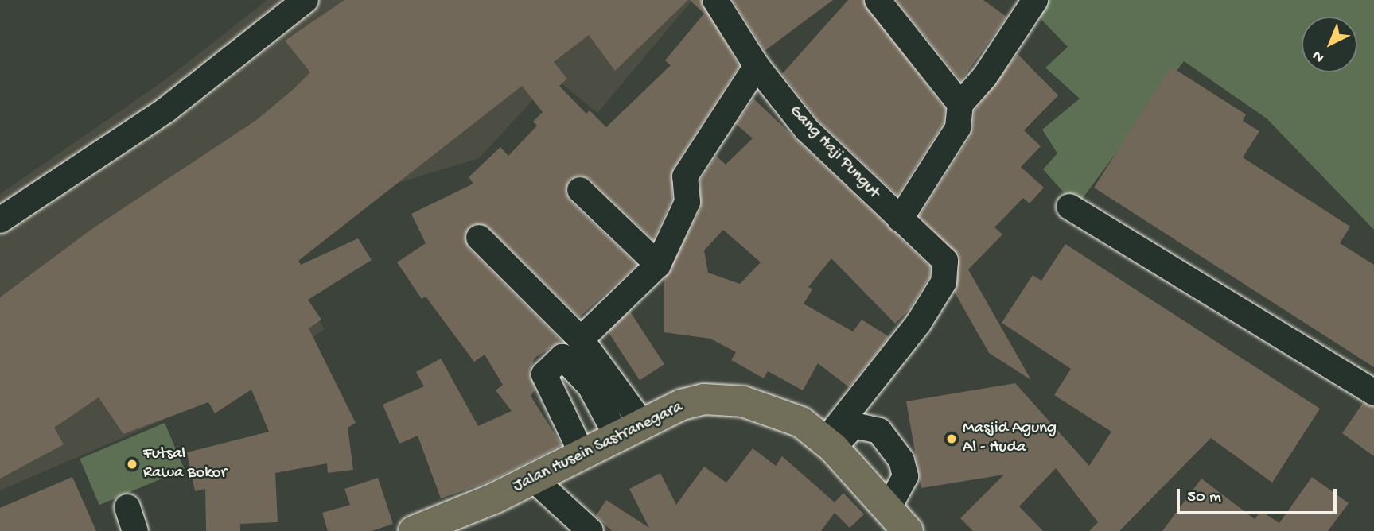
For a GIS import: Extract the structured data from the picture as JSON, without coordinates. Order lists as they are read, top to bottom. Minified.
{"streets":{"main road":["Jalan Husein Sastranegara"],"street":["Gang Haji Pungut"]},"crossings":[["Gang Haji Pungut","Jalan Husein Sastranegara"]],"places":["Masjid Agung Al - Huda","Futsal Rawa Bokor"],"scale_bar":"50 m","north":"bottom left"}
